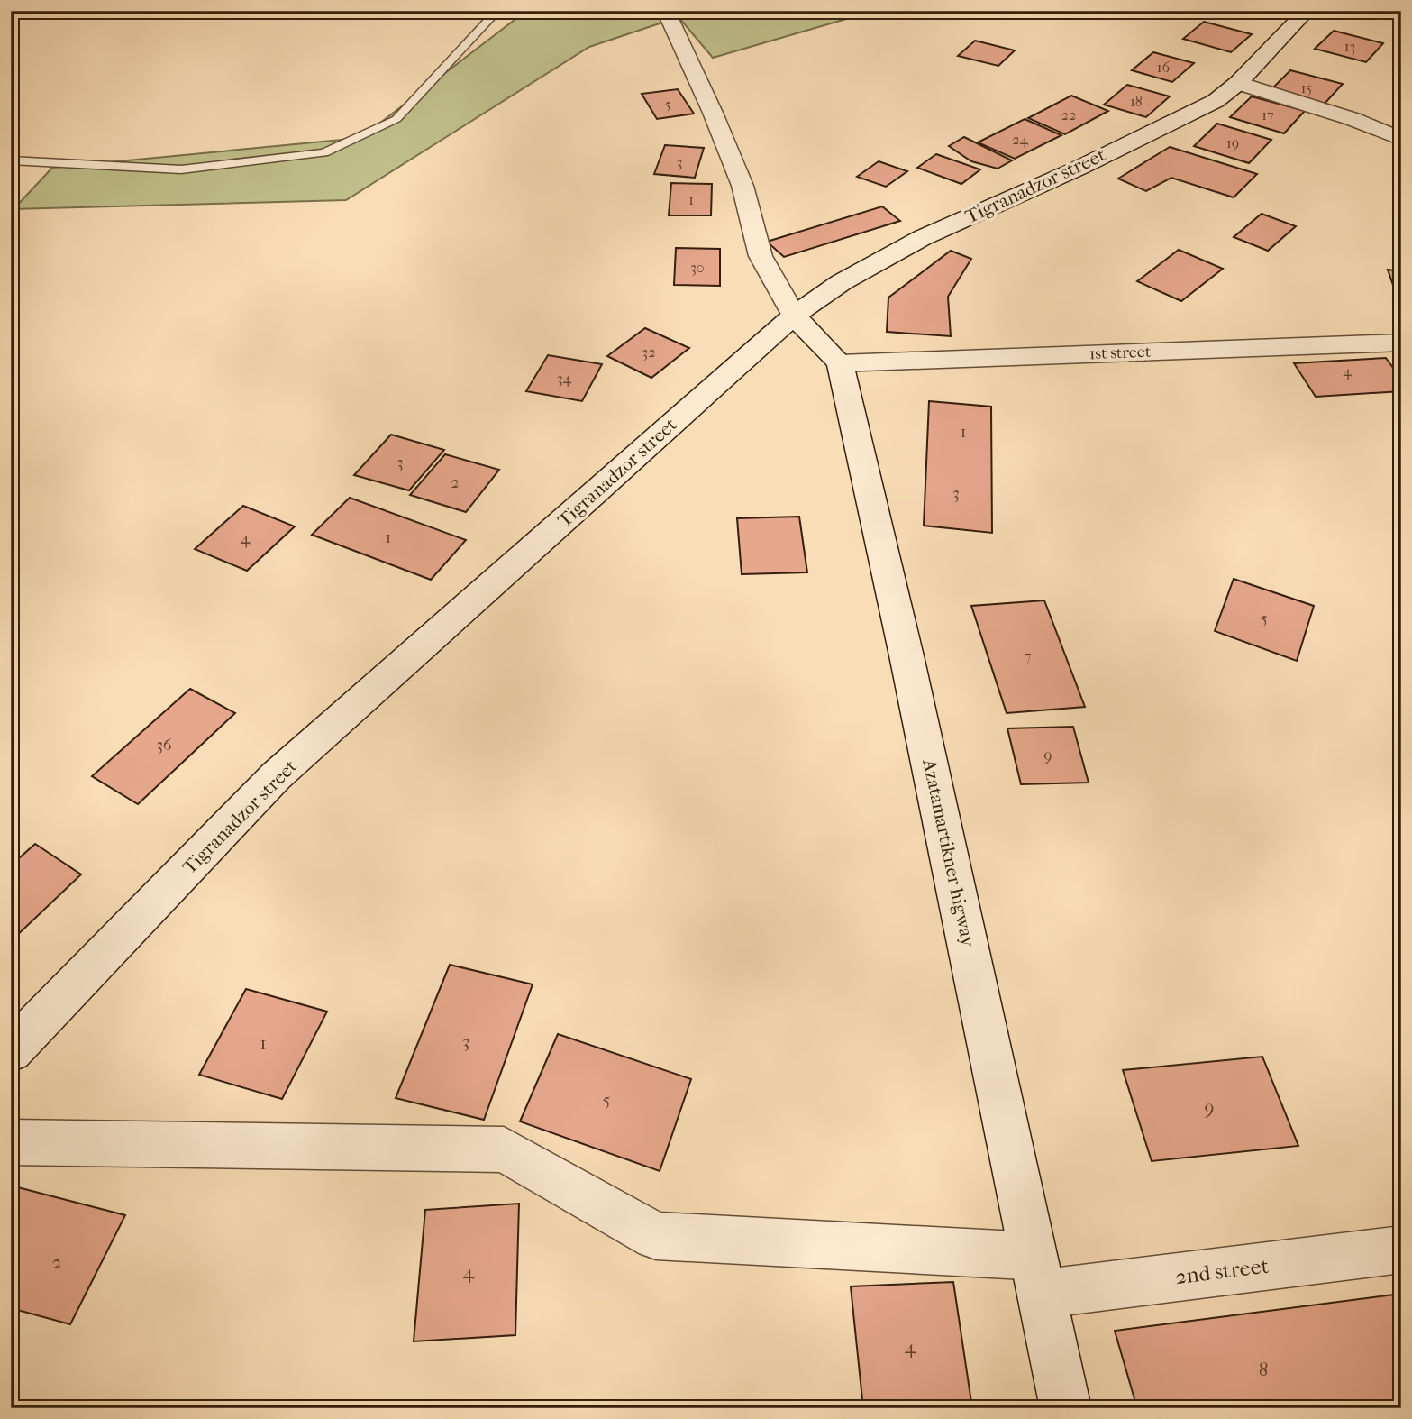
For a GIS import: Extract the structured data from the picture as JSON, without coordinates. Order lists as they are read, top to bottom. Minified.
{"streets":{"main road":["Tigranadzor street","1st street","Azatamartikner higway","2nd street"]},"crossings":[["1st street","Azatamartikner higway"],["Azatamartikner higway","2nd street"]],"house_numbers":["13","16","15","18","5","22","17","24","19","3","1","30","32","4","34","1","3","2","3","1","4","5","7","36","9","3","1","5","9","2","4","4","8"]}
